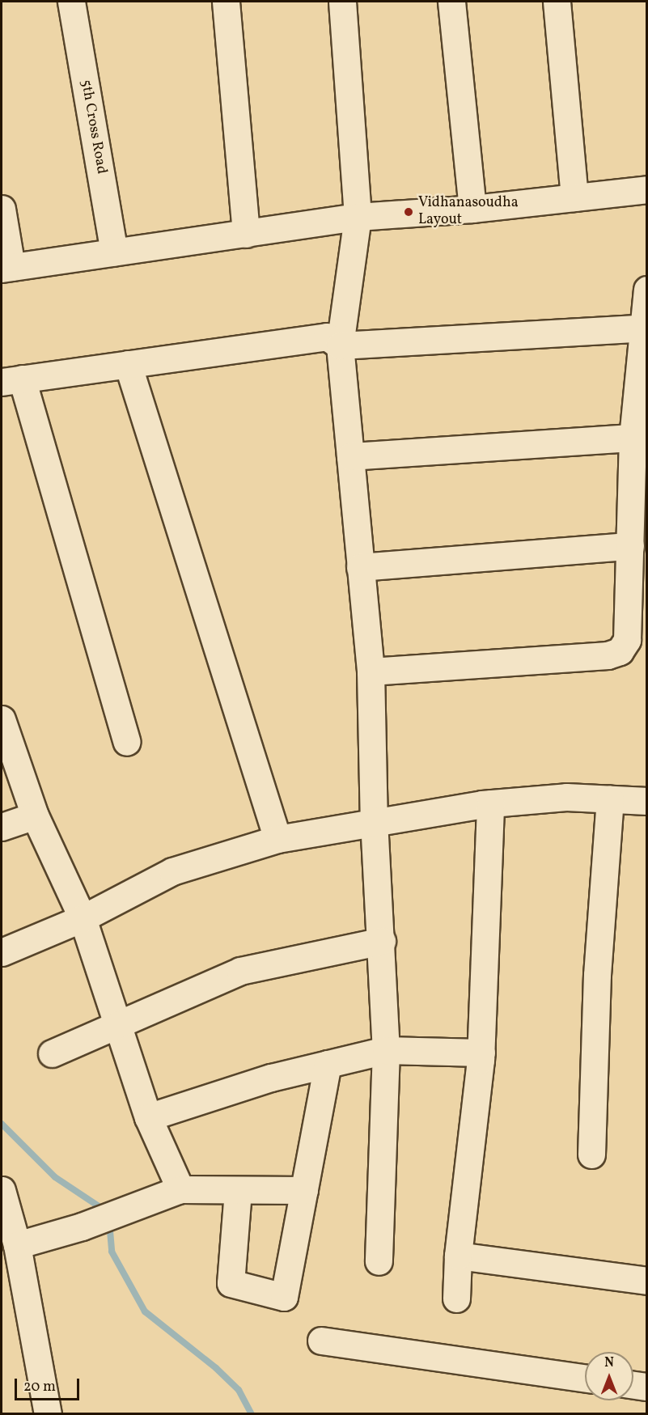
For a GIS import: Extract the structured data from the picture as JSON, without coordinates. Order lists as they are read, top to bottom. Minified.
{"streets":{"street":["5th Cross Road"]},"places":["Vidhanasoudha Layout"],"scale_bar":"20 m","north":"top"}
